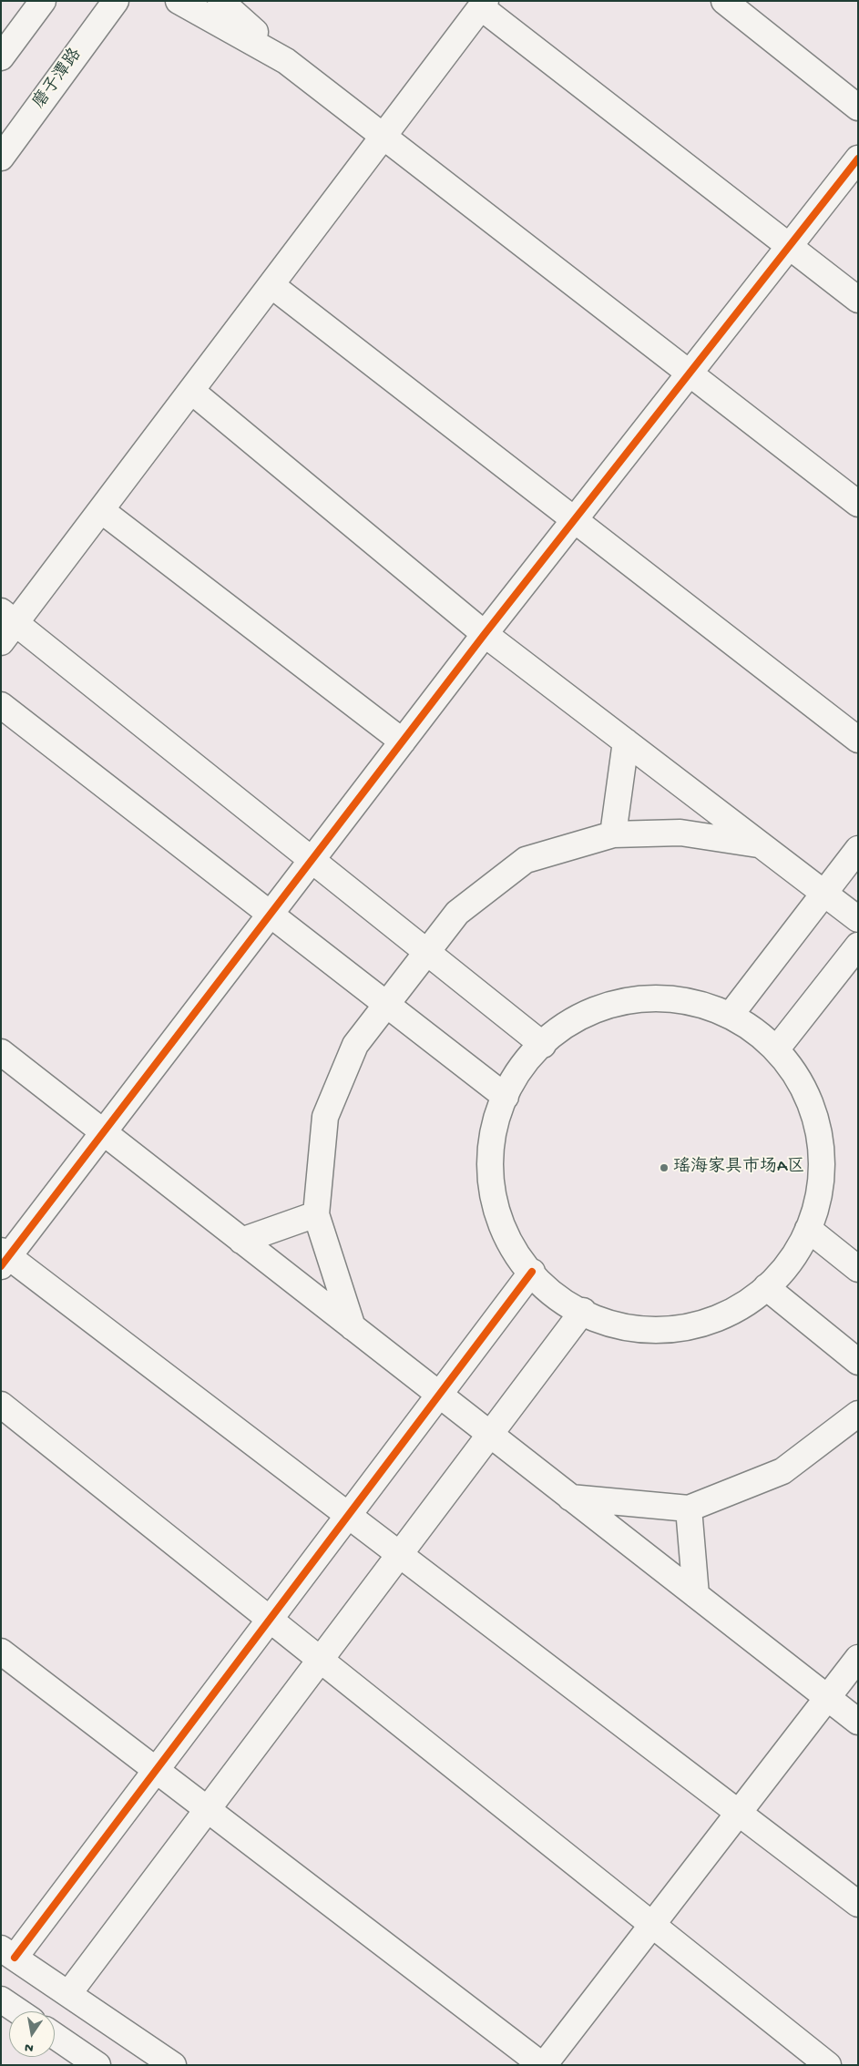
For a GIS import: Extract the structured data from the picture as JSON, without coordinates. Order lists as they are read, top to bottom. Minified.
{"streets":{"main road":["磨子潭路"]},"places":["瑶海家具市场A区"],"north":"bottom"}
